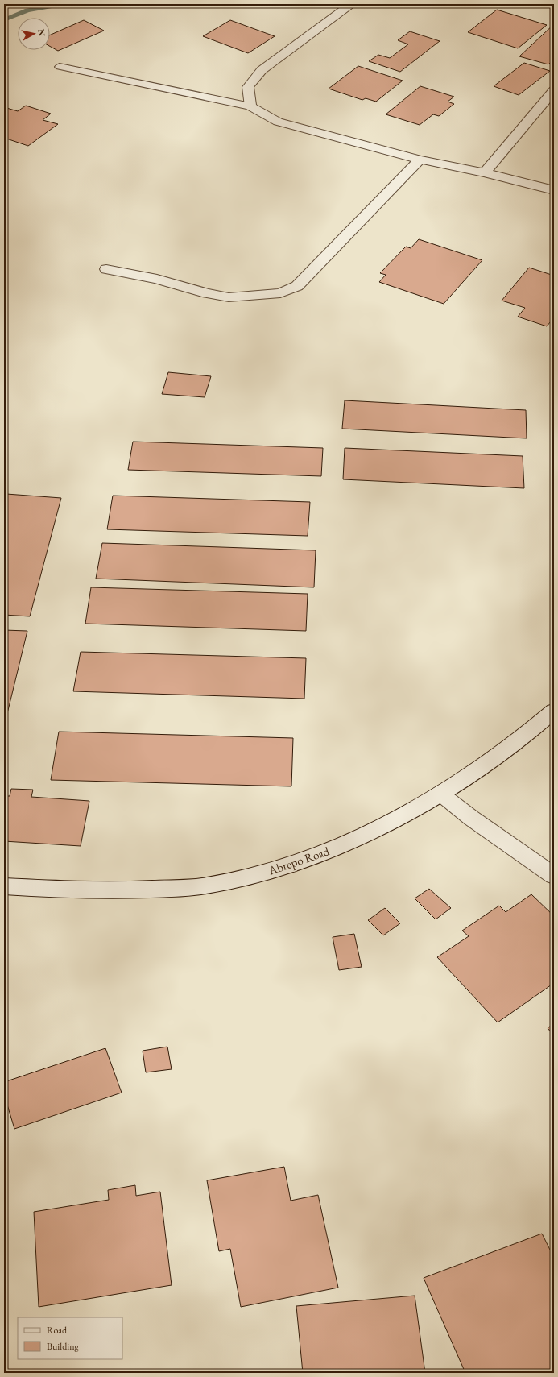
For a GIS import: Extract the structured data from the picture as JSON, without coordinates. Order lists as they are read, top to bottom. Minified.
{"streets":{"street":["Abrepo Road"]},"legend":["Road","Building"],"north":"right"}
